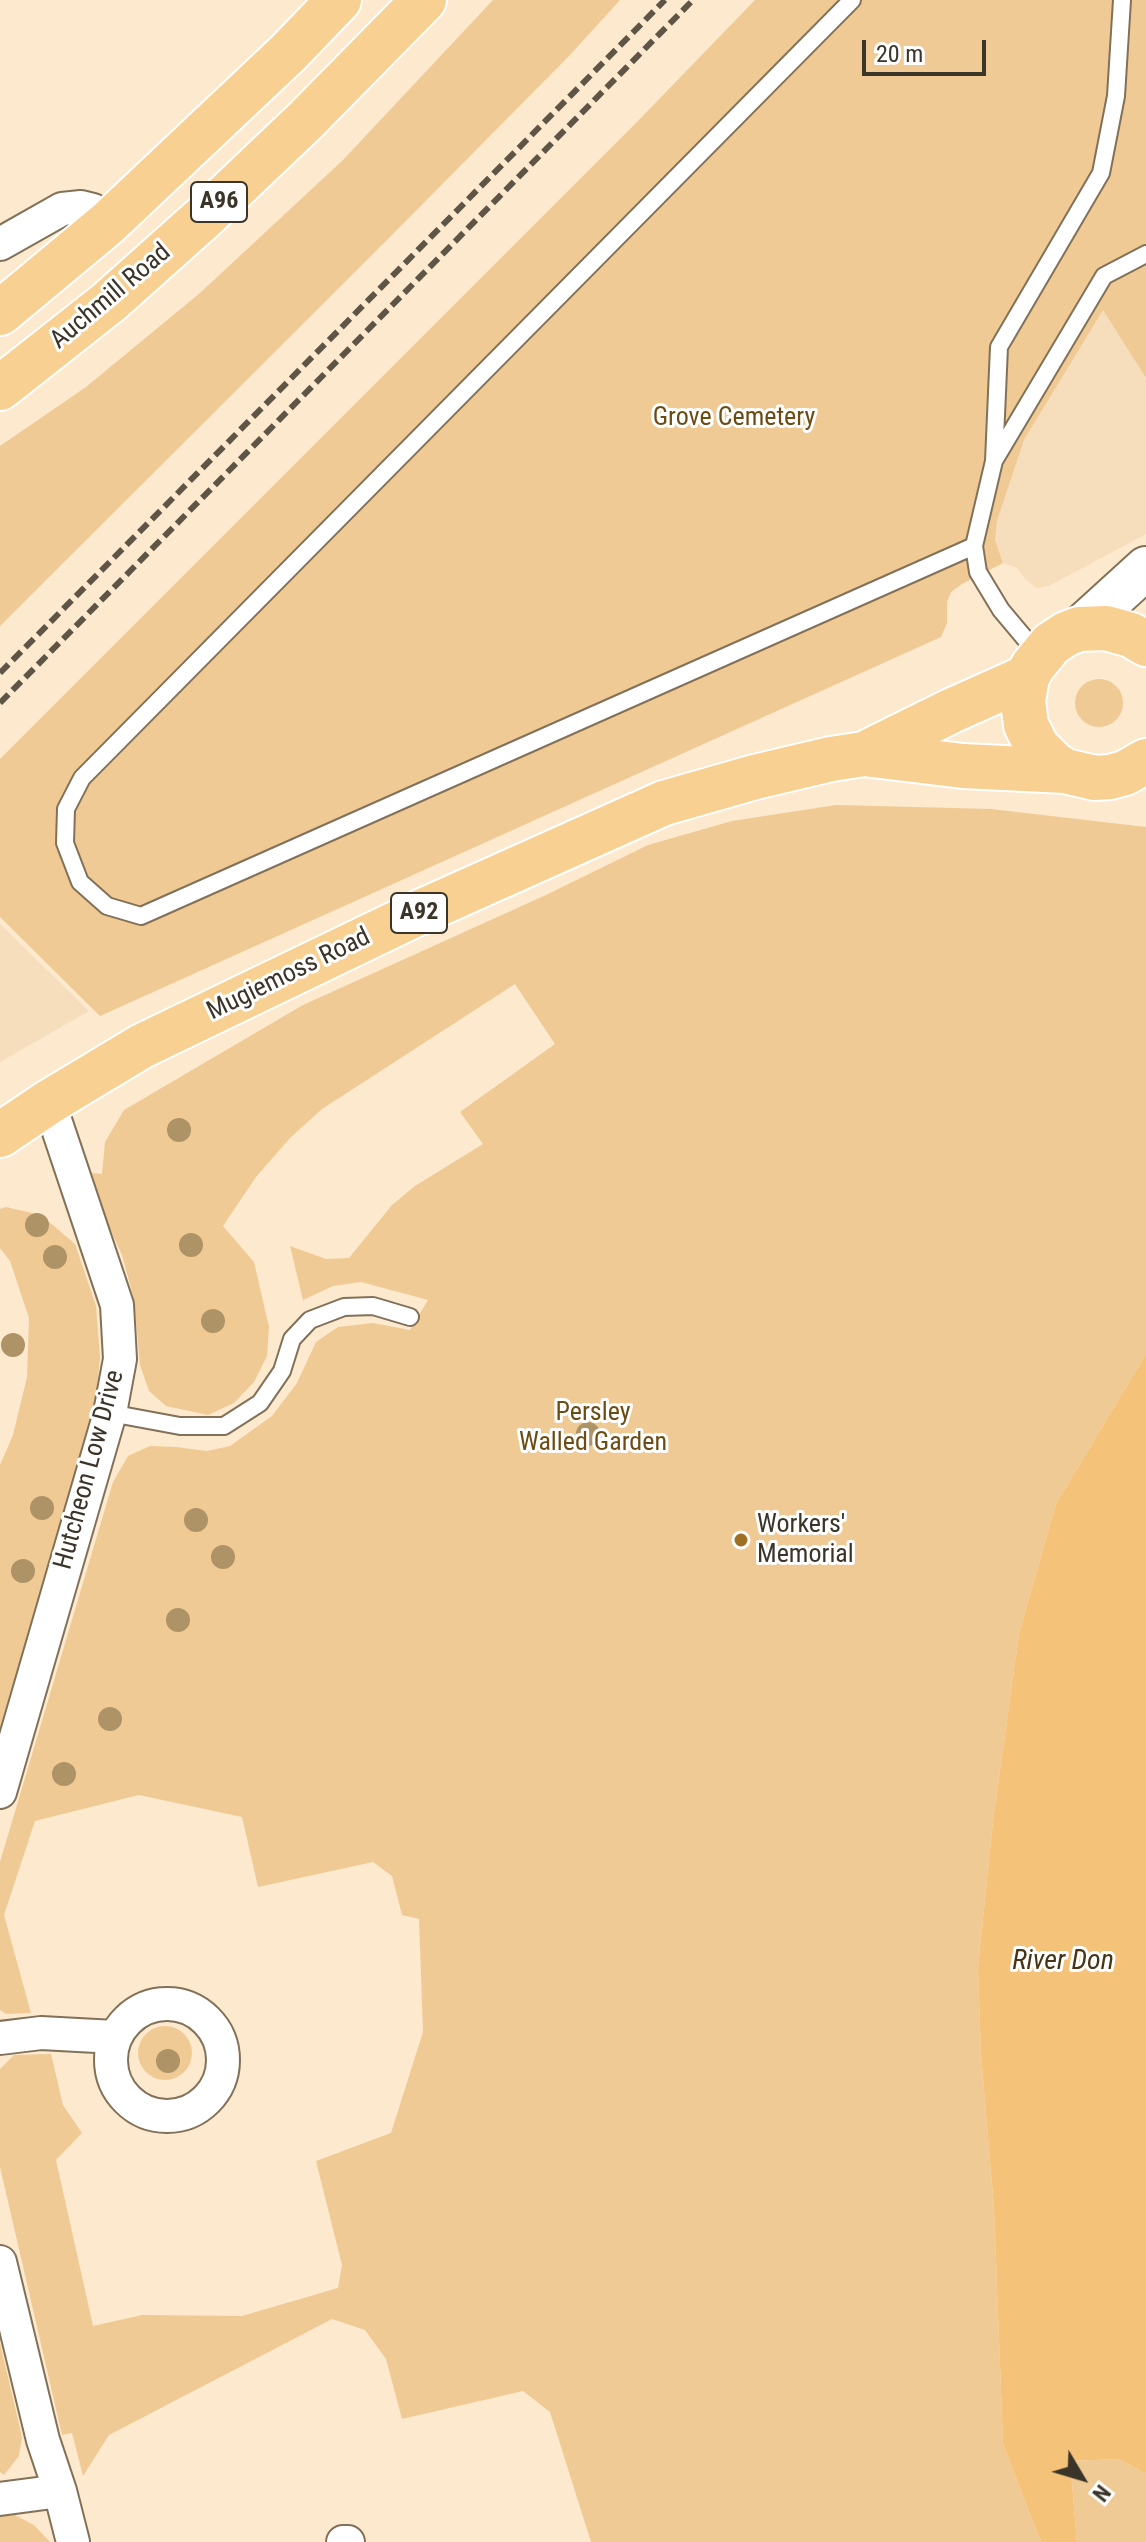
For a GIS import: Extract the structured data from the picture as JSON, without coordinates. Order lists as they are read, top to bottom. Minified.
{"streets":{"main road":["A96","Auchmill Road","A92","Mugiemoss Road"],"street":["Hutcheon Low Drive"]},"crossings":[["A92","Mugiemoss Road"],["Mugiemoss Road","Hutcheon Low Drive"]],"water":["River Don"],"parks":["Grove Cemetery","Persley Walled Garden"],"places":["Workers' Memorial"],"scale_bar":"20 m","north":"bottom right"}
